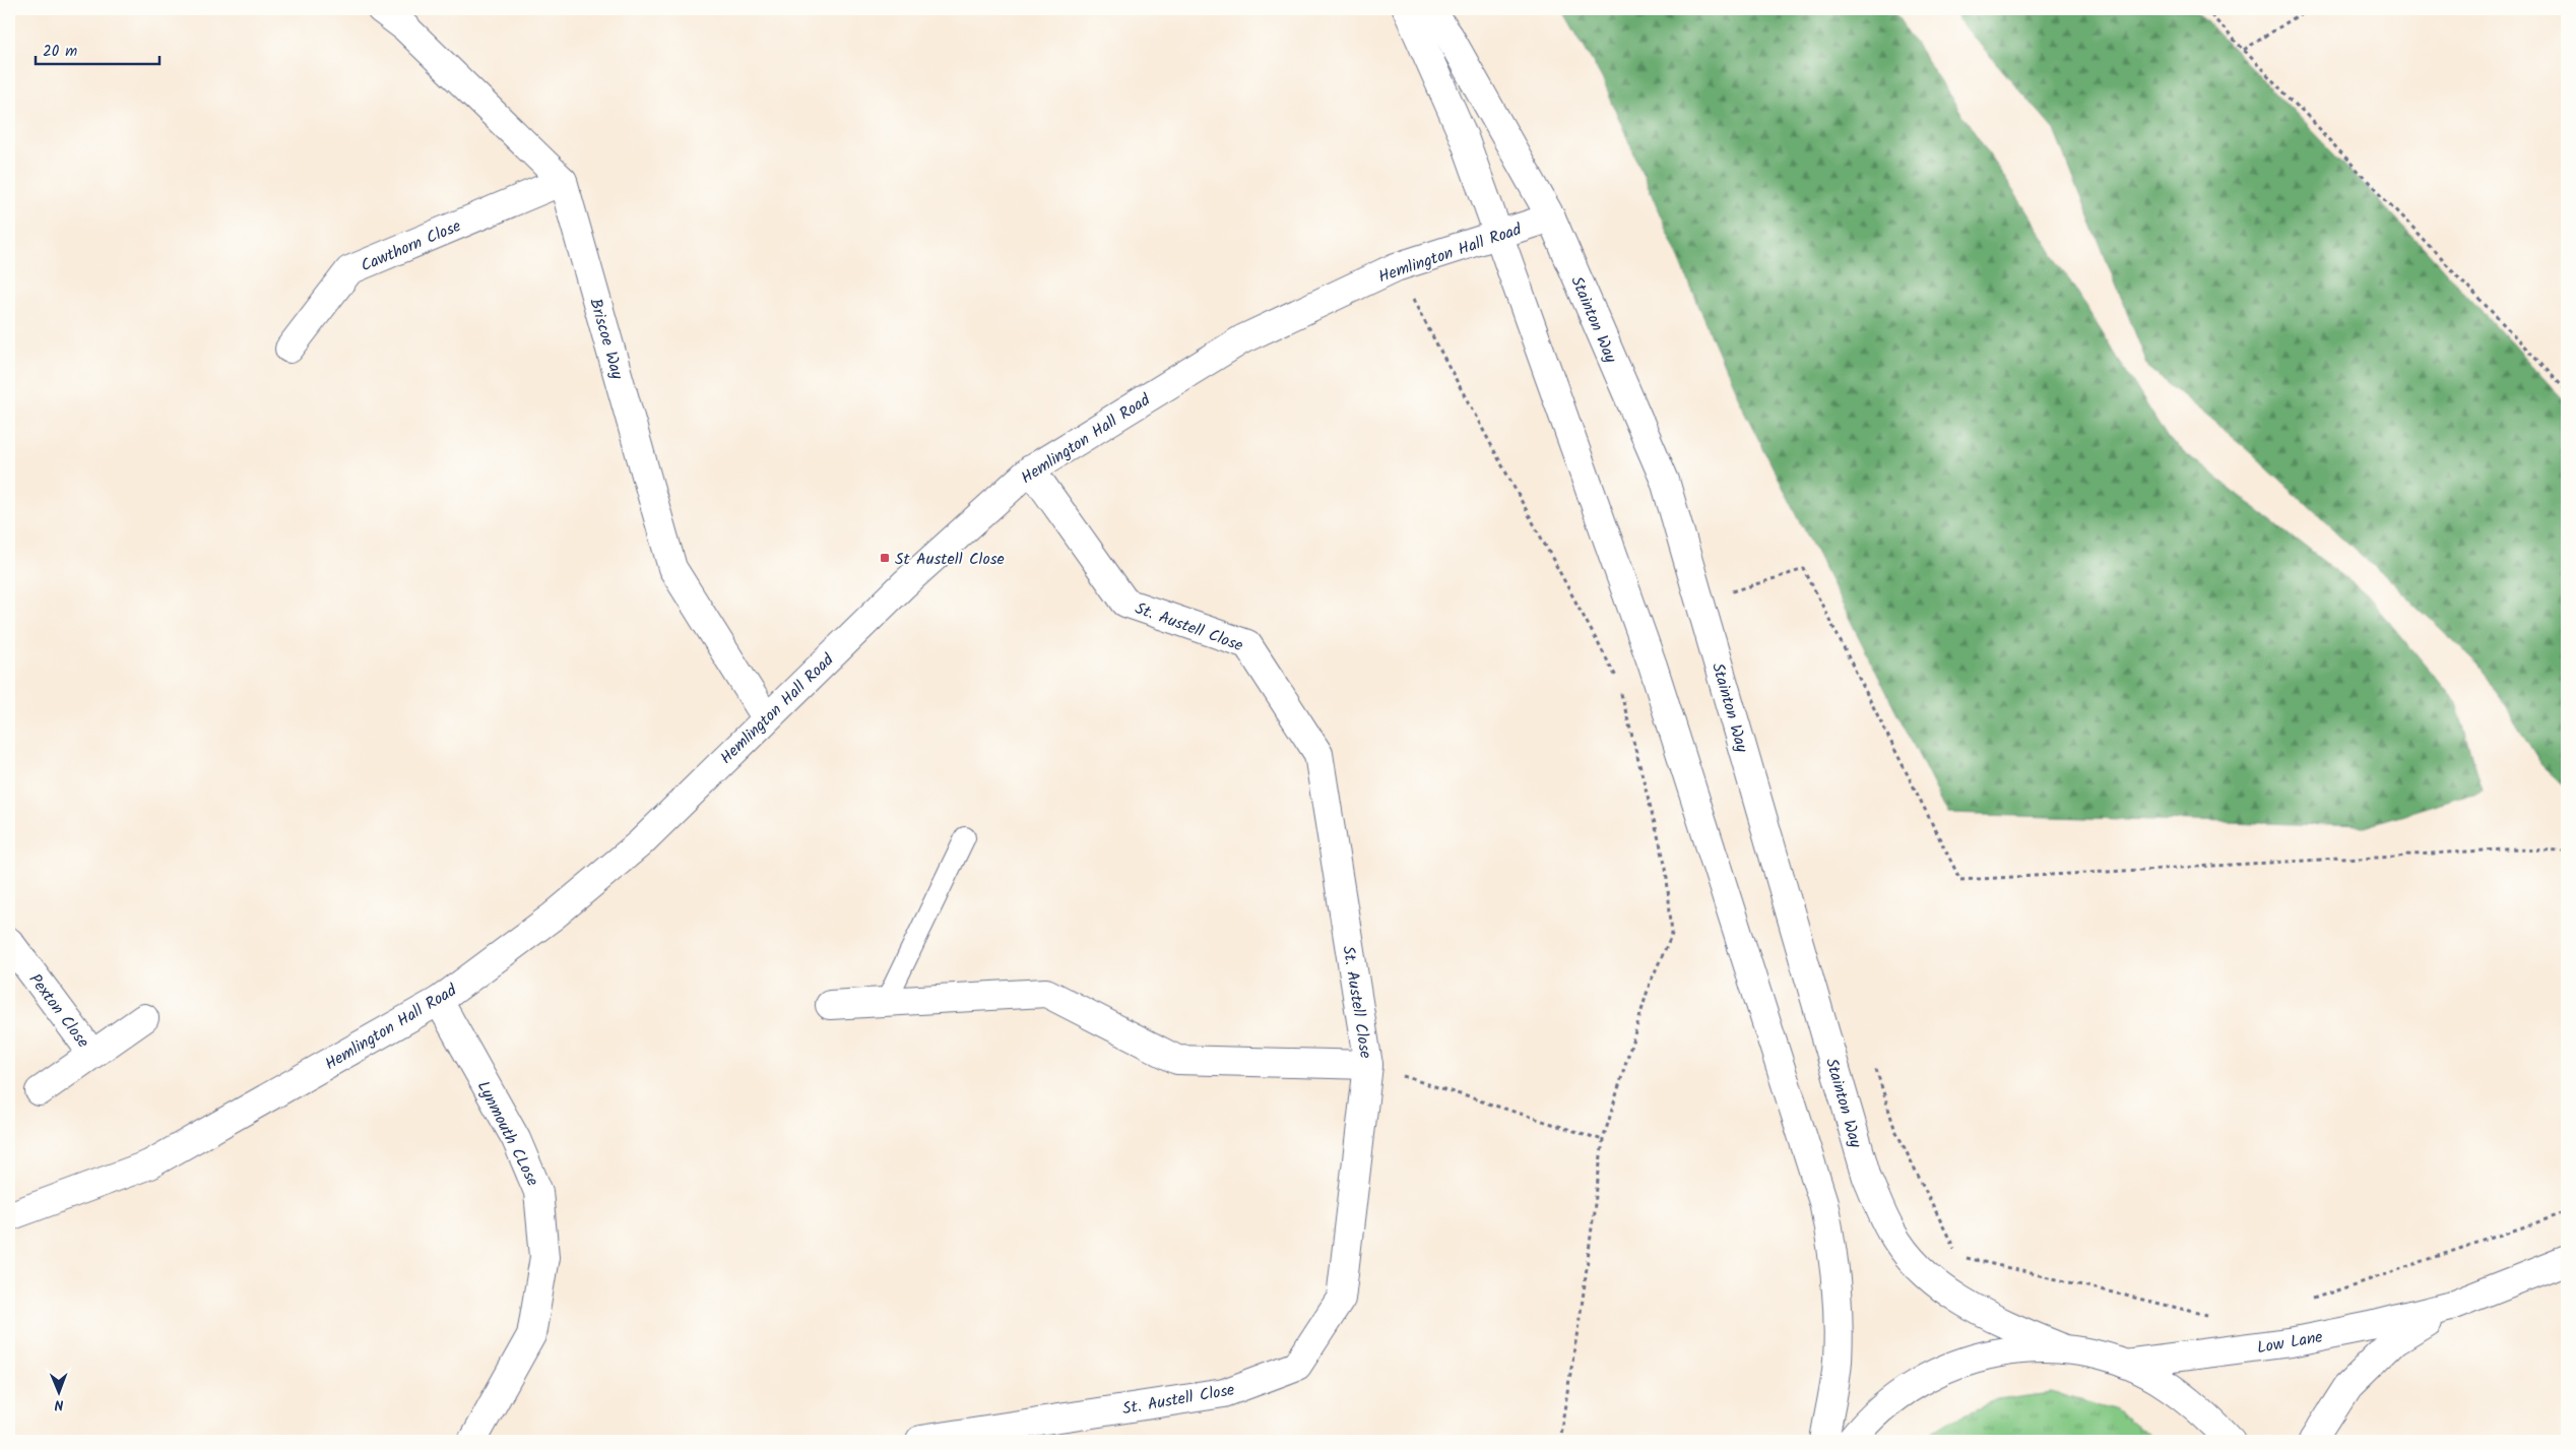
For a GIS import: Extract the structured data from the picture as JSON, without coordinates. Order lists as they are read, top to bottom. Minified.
{"streets":{"street":["Cawthorn Close","Hemlington Hall Road","Stainton Way","Briscoe Way","St. Austell Close","Pexton Close","Lynmouth CLose","Low Lane"]},"crossings":[["Cawthorn Close","Briscoe Way"],["Hemlington Hall Road","Stainton Way"],["Hemlington Hall Road","Briscoe Way"],["Hemlington Hall Road","St. Austell Close"],["Hemlington Hall Road","Lynmouth CLose"]],"places":{"transit":["St Austell Close"]},"scale_bar":"20 m","north":"bottom"}
